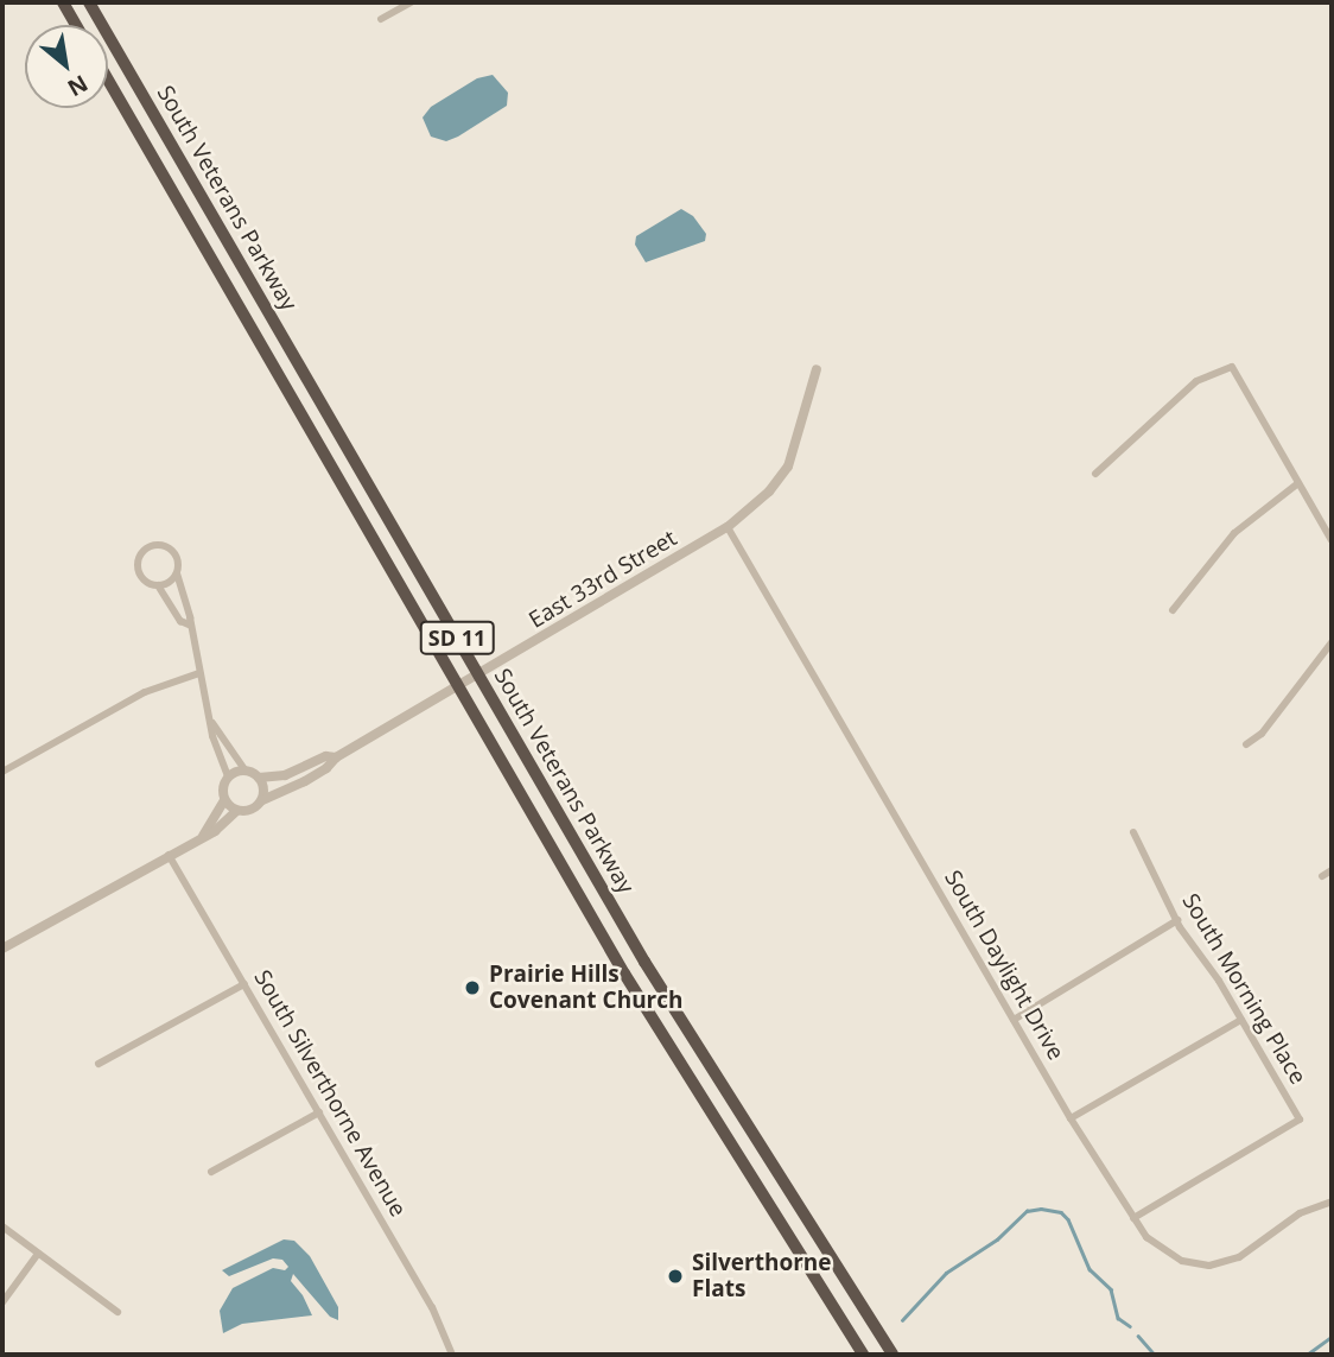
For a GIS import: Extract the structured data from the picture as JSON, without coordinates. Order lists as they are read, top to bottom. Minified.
{"streets":{"highway":["South Veterans Parkway","SD 11"],"street":["East 33rd Street","South Daylight Drive","South Morning Place","South Silverthorne Avenue"]},"crossings":[["South Veterans Parkway","East 33rd Street"],["East 33rd Street","South Daylight Drive"],["East 33rd Street","South Silverthorne Avenue"],["South Daylight Drive","South Morning Place"]],"places":["Prairie Hills Covenant Church","Silverthorne Flats"],"north":"bottom right"}
